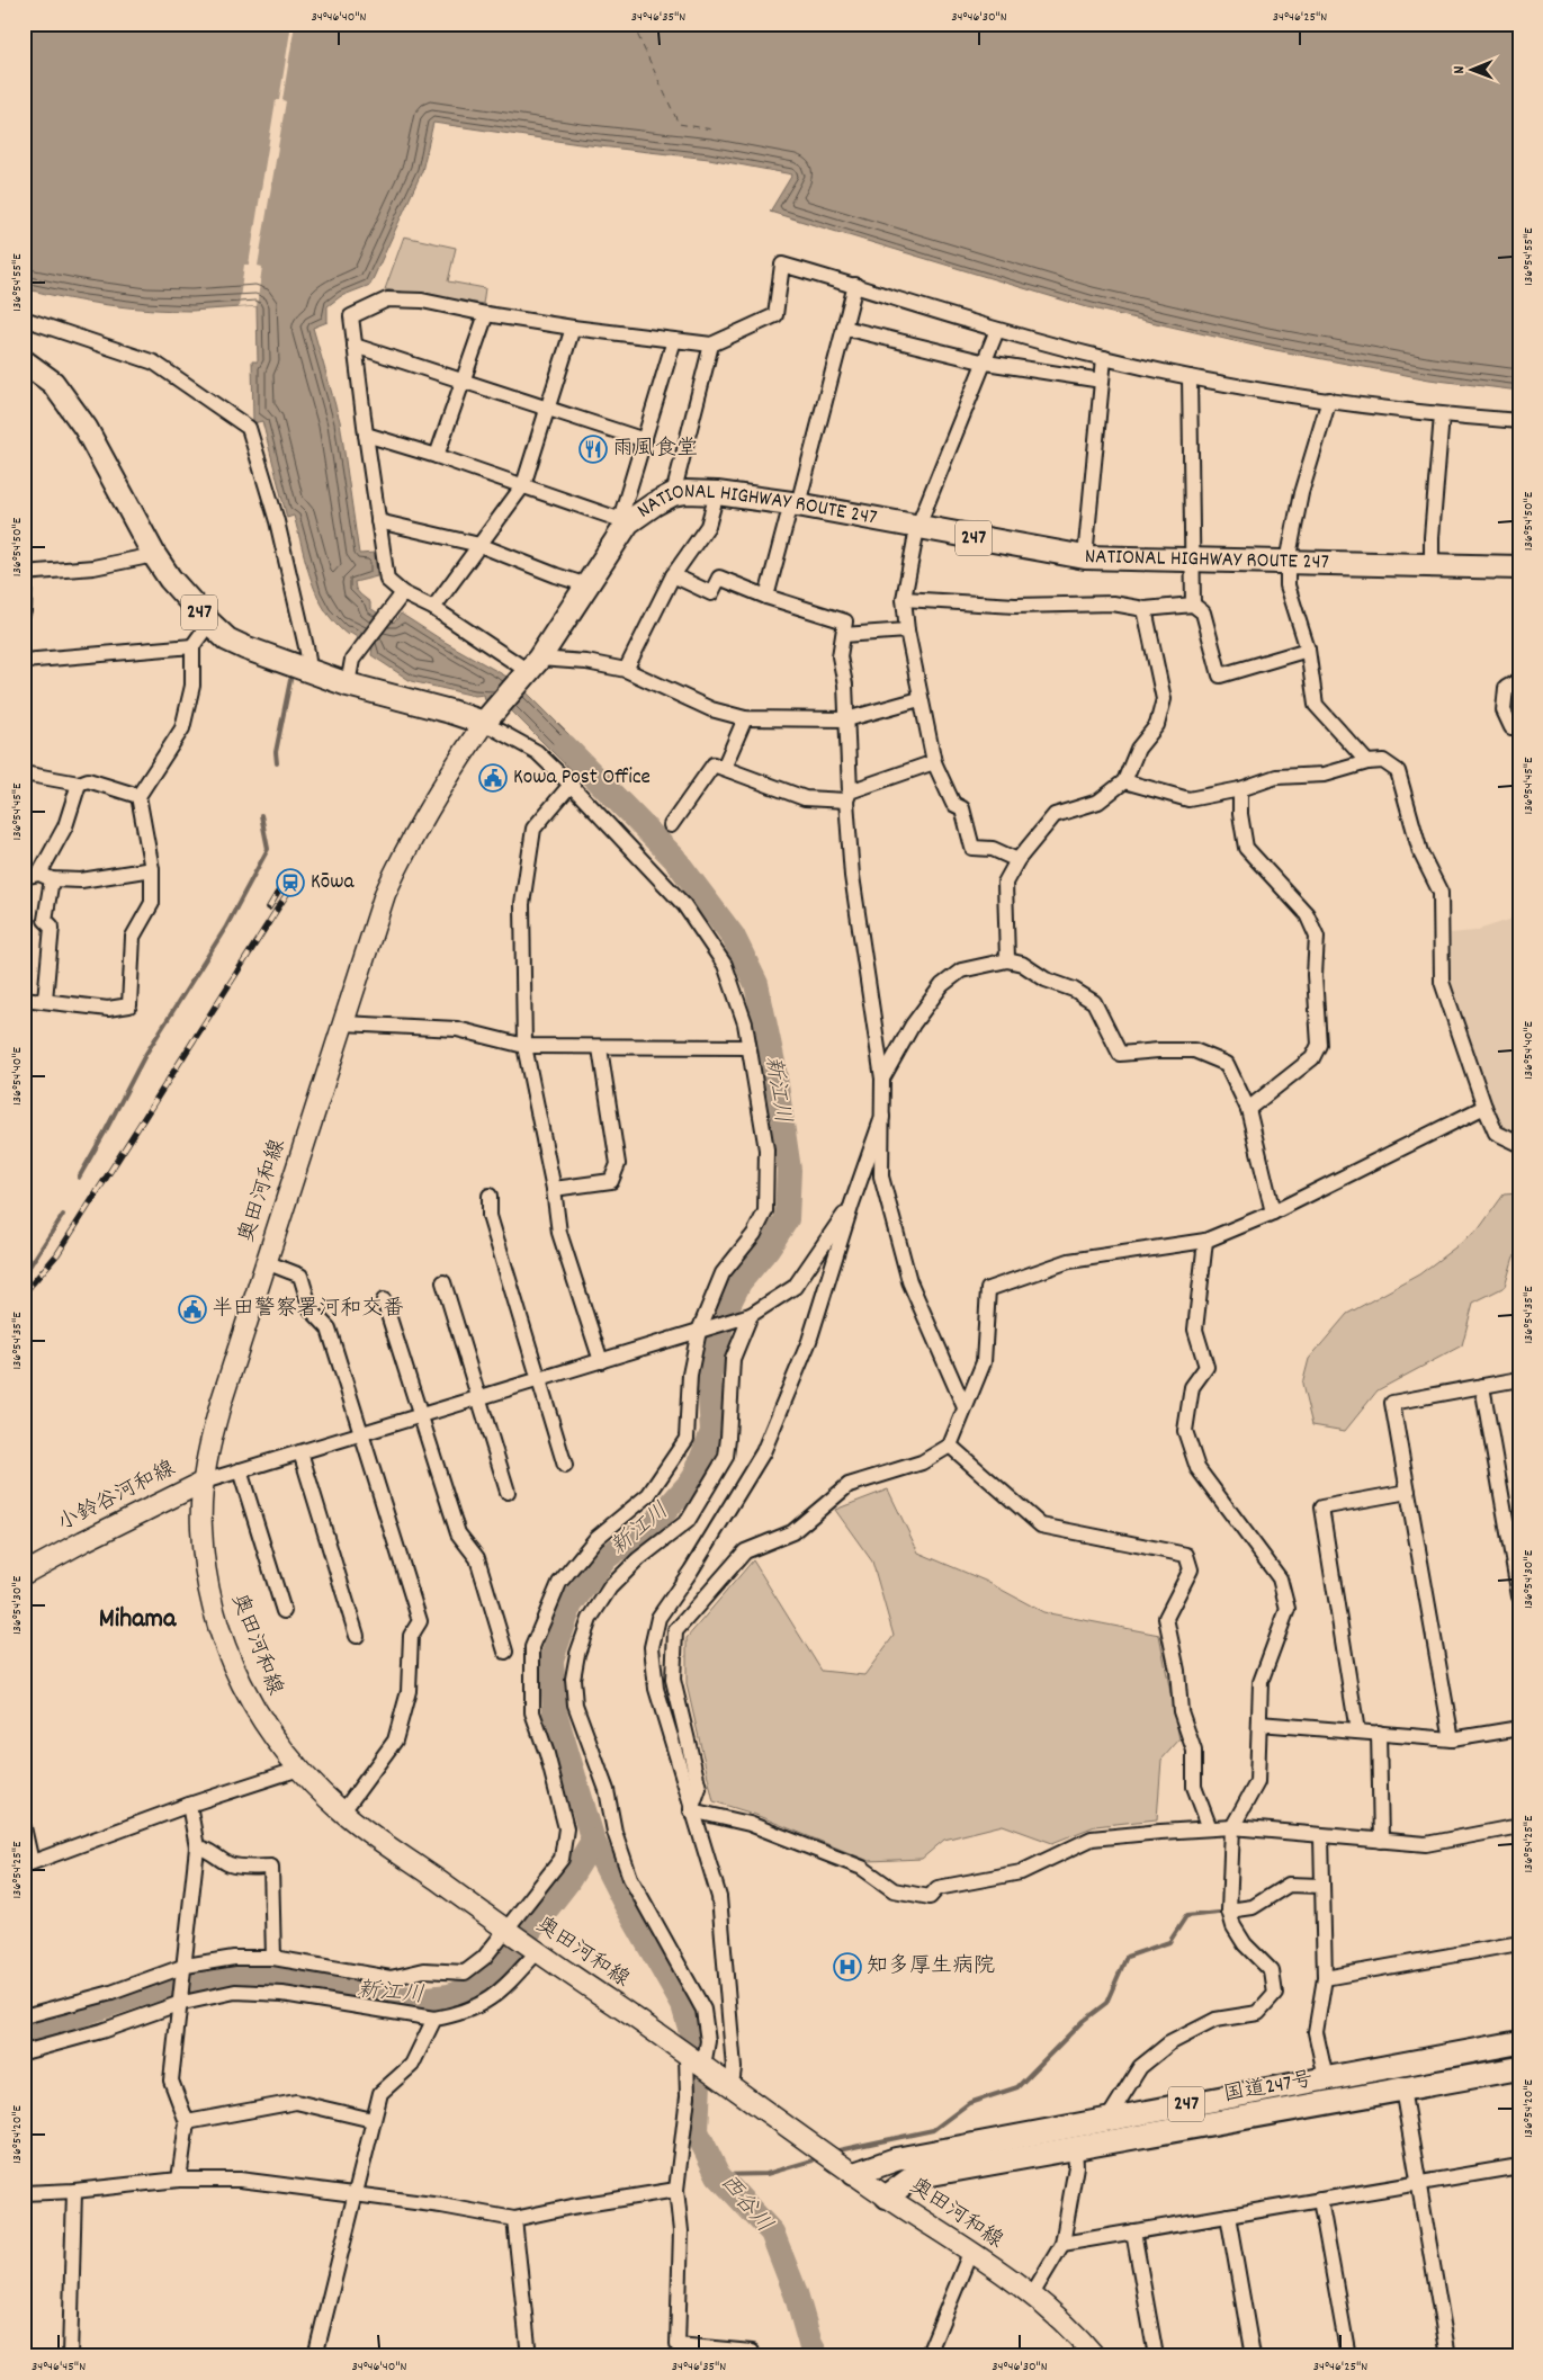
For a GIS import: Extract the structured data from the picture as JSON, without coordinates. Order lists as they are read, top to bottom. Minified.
{"streets":{"highway":["NATIONAL HIGHWAY ROUTE 247","247","国道247号"],"main road":["奥田河和線","小鈴谷河和線"]},"crossings":[["NATIONAL HIGHWAY ROUTE 247","247"],["NATIONAL HIGHWAY ROUTE 247","奥田河和線"],["247","奥田河和線"],["奥田河和線","小鈴谷河和線"],["奥田河和線","国道247号"]],"districts":["Mihama"],"water":["新江川","西谷川"],"places":{"restaurant":["雨風食堂"],"public building":["Kowa Post Office","半田警察署河和交番"],"station":["Kōwa"],"hospital":["知多厚生病院"]},"north":"left","coordinates":["34°46'40\"N","34°46'35\"N","34°46'30\"N","34°46'25\"N","136°54'55\"E","136°54'50\"E","136°54'45\"E","136°54'40\"E","136°54'35\"E","136°54'30\"E","136°54'25\"E","136°54'20\"E","34°46'45\"N"]}
